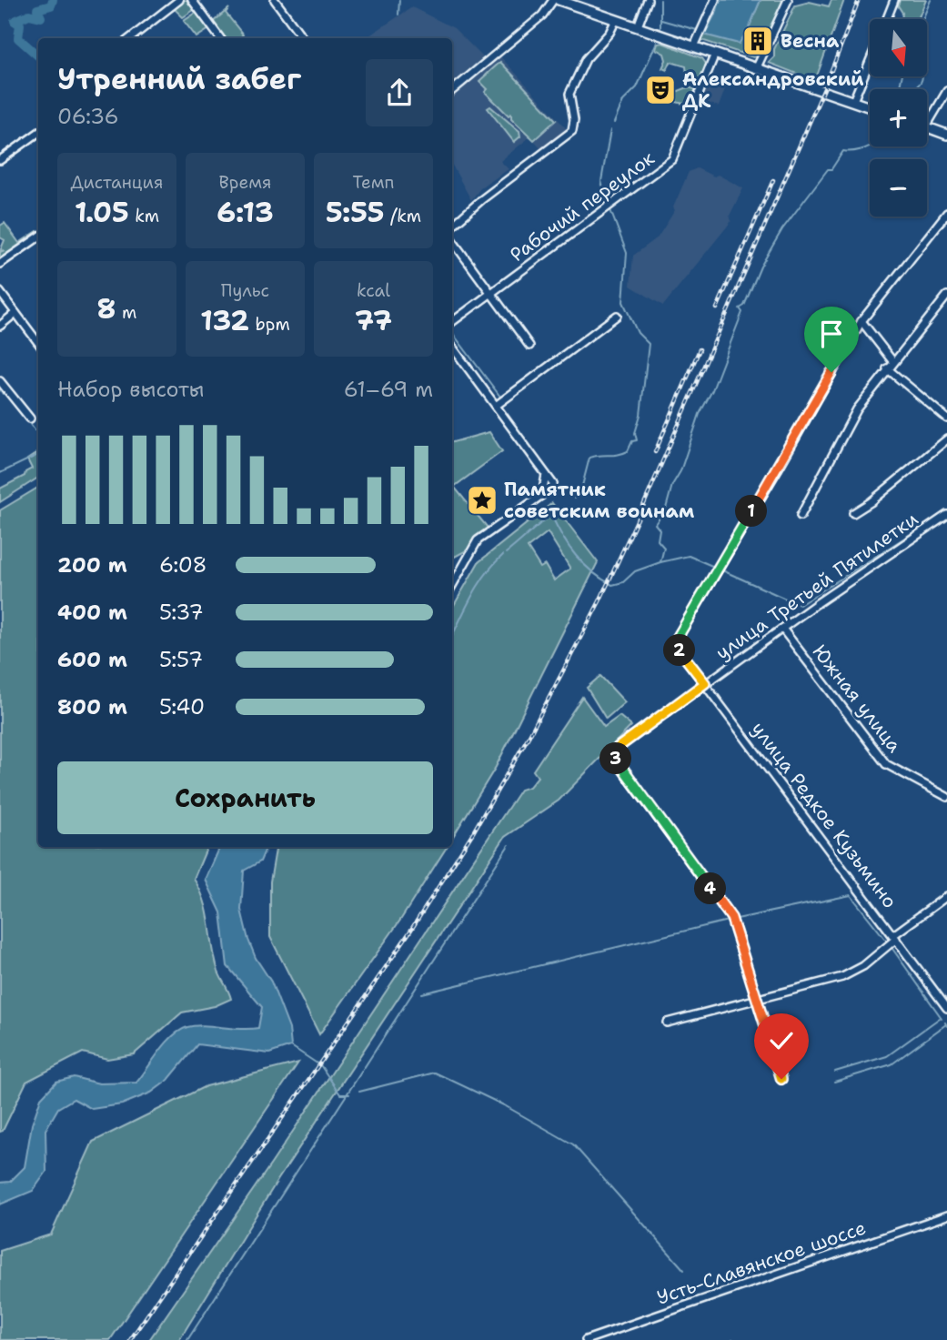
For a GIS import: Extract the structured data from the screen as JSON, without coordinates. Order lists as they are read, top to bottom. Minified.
{"streets":{"street":["Рабочий переулок","улица Третьей Пятилетки","Южная улица","улица Редкое Кузьмино","Усть-Славянское шоссе"]},"crossings":[["улица Третьей Пятилетки","Южная улица"],["улица Третьей Пятилетки","улица Редкое Кузьмино"]],"places":{"building":["Весна"],"theatre":["Александровский ДК"],"place":["Памятник советским воинам"]},"north":"bottom","page":{"map_buttons":["+","−"],"heading":["Утренний забег","06:36"],"stats":[["Дистанция","1.05 km"],["Время","6:13"],["Темп","5:55 /km"],["8 m"],["Пульс","132 bpm"],["kcal","77"]],"chart":["Набор высоты","61–69 m"],"pins":["1","2","3","4"],"list":[{"name":"200 m","note":"6:08"},{"name":"400 m","note":"5:37"},{"name":"600 m","note":"5:57"},{"name":"800 m","note":"5:40"}],"buttons":"Сохранить"}}
